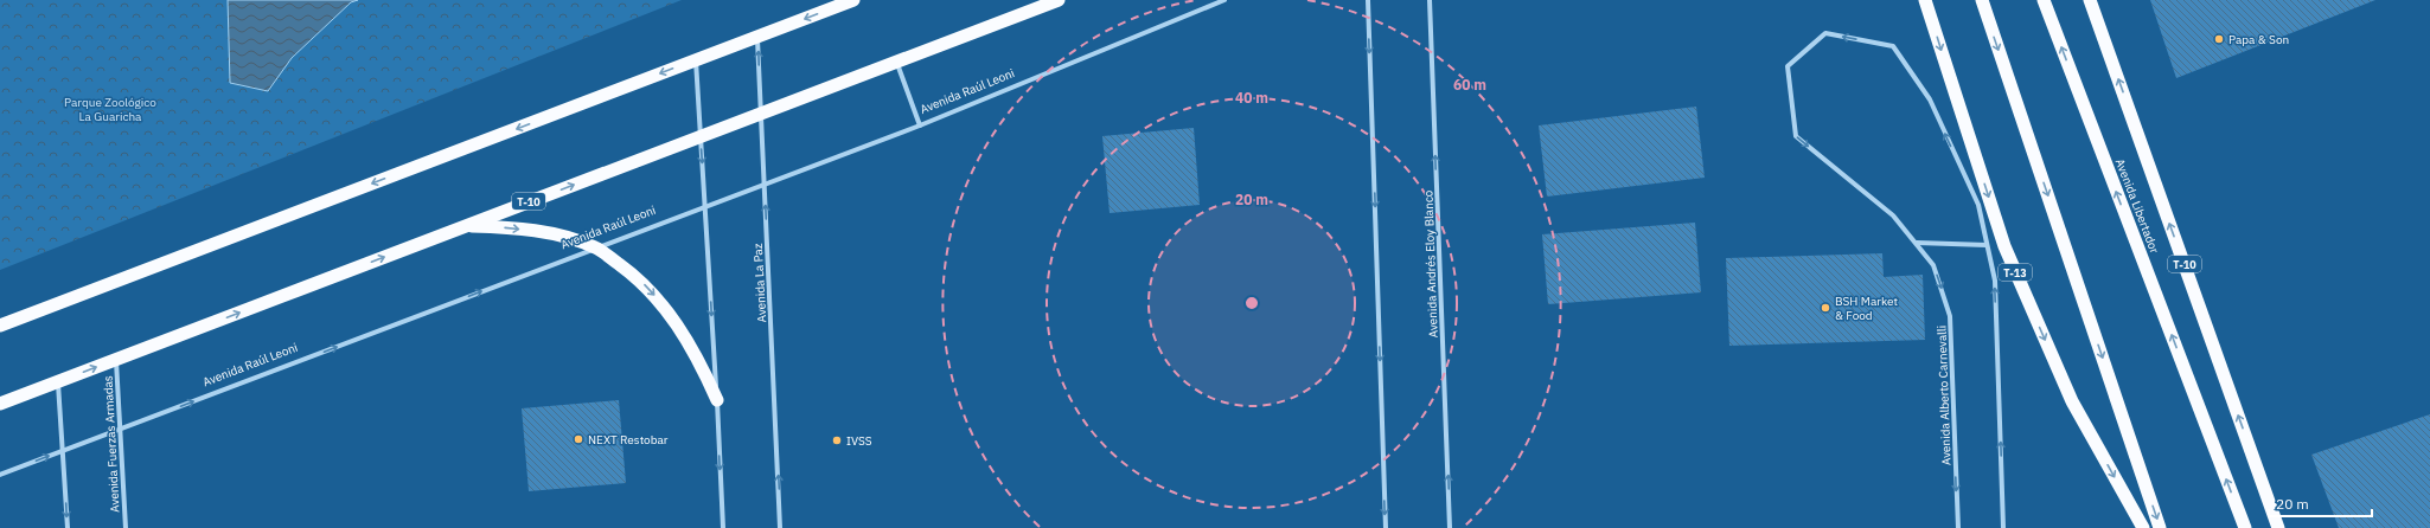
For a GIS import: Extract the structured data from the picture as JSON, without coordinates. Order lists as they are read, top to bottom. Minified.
{"streets":{"highway":["T-10","Avenida Libertador","T-13"],"street":["Avenida Raúl Leoni","Avenida Andrés Eloy Blanco","Avenida La Paz","Avenida Alberto Carnevalli","Avenida Fuerzas Armadas"]},"crossings":[["Avenida Raúl Leoni","Avenida La Paz"],["Avenida Raúl Leoni","Avenida Fuerzas Armadas"],["T-10","Avenida La Paz"],["T-10","Avenida Fuerzas Armadas"]],"one_way":["Avenida Raúl Leoni","Avenida Andrés Eloy Blanco","Avenida La Paz"],"parks":["Parque Zoológico La Guaricha"],"places":["Papa & Son","BSH Market & Food","NEXT Restobar","IVSS"],"scale_bar":"20 m","rings":["60 m","40 m","20 m"]}
